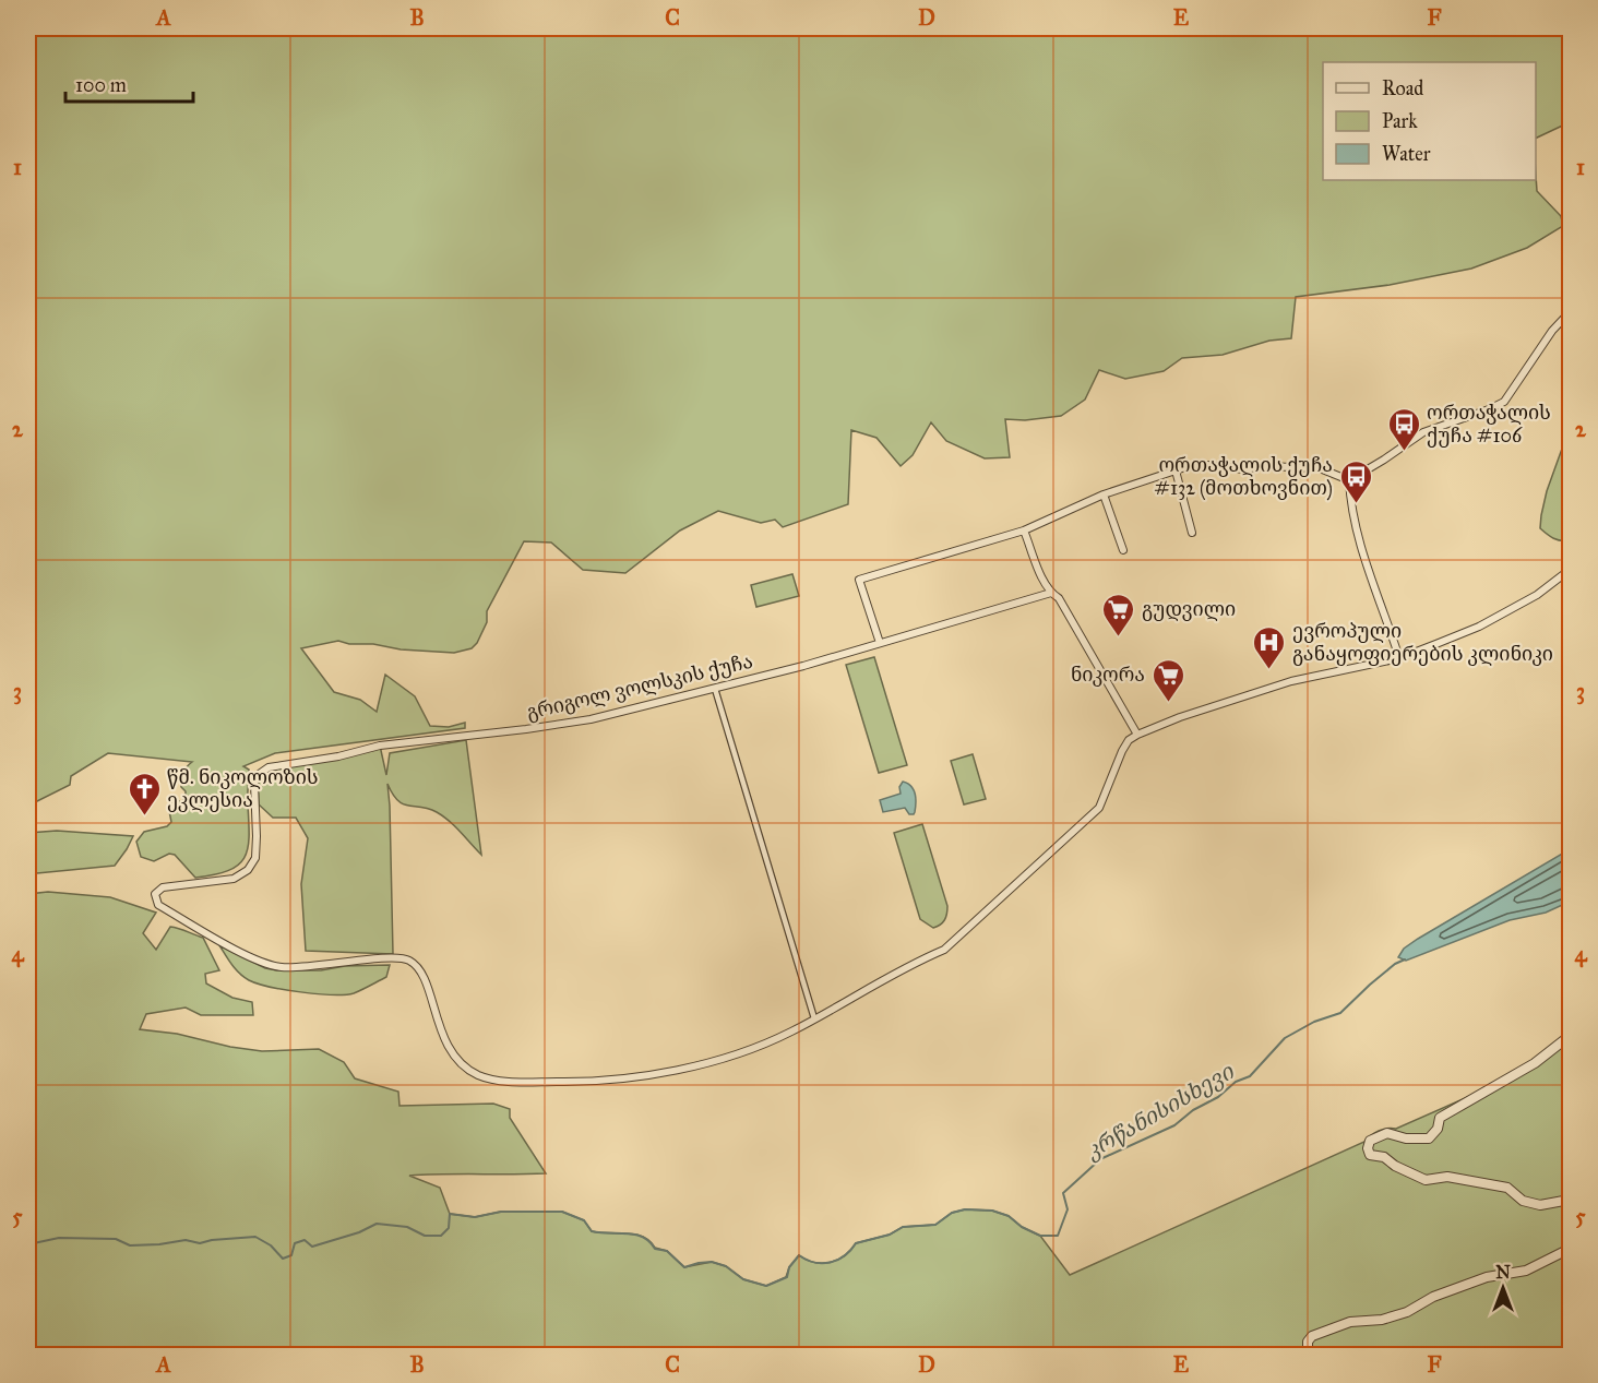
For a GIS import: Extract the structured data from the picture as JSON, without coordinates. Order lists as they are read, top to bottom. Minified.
{"streets":{"street":["გრიგოლ ვოლსკის ქუჩა"]},"water":["კრწანისისხევი"],"places":{"bus stop":["ორთაჭალის ქუჩა #106","ორთაჭალის ქუჩა #132 (მოთხოვნით)"],"supermarket":["გუდვილი","ნიკორა"],"hospital":["ევროპული განაყოფიერების კლინიკი"],"church":["წმ. ნიკოლოზის ეკლესია"]},"legend":["Road","Park","Water"],"scale_bar":"100 m","north":"top","grid":{"columns":["A","B","C","D","E","F"],"rows":["1","2","3","4","5"]}}
